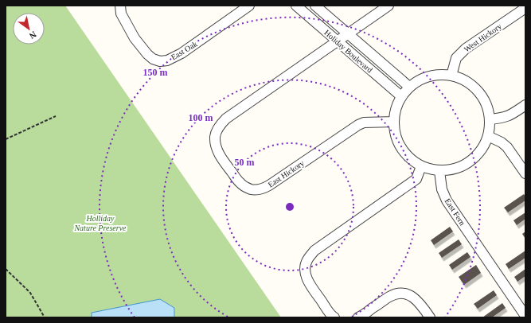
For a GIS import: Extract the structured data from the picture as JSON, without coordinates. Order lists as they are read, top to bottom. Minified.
{"streets":{"street":["West Hickory","East Oak","Holiday Boulevard","East Hickory","East Fern"]},"crossings":[["West Hickory","Holiday Boulevard"],["West Hickory","East Hickory"],["West Hickory","East Fern"],["Holiday Boulevard","East Hickory"],["Holiday Boulevard","East Fern"],["East Hickory","East Fern"]],"parks":["Holliday Nature Preserve"],"north":"bottom right","rings":["150 m","100 m","50 m"]}
